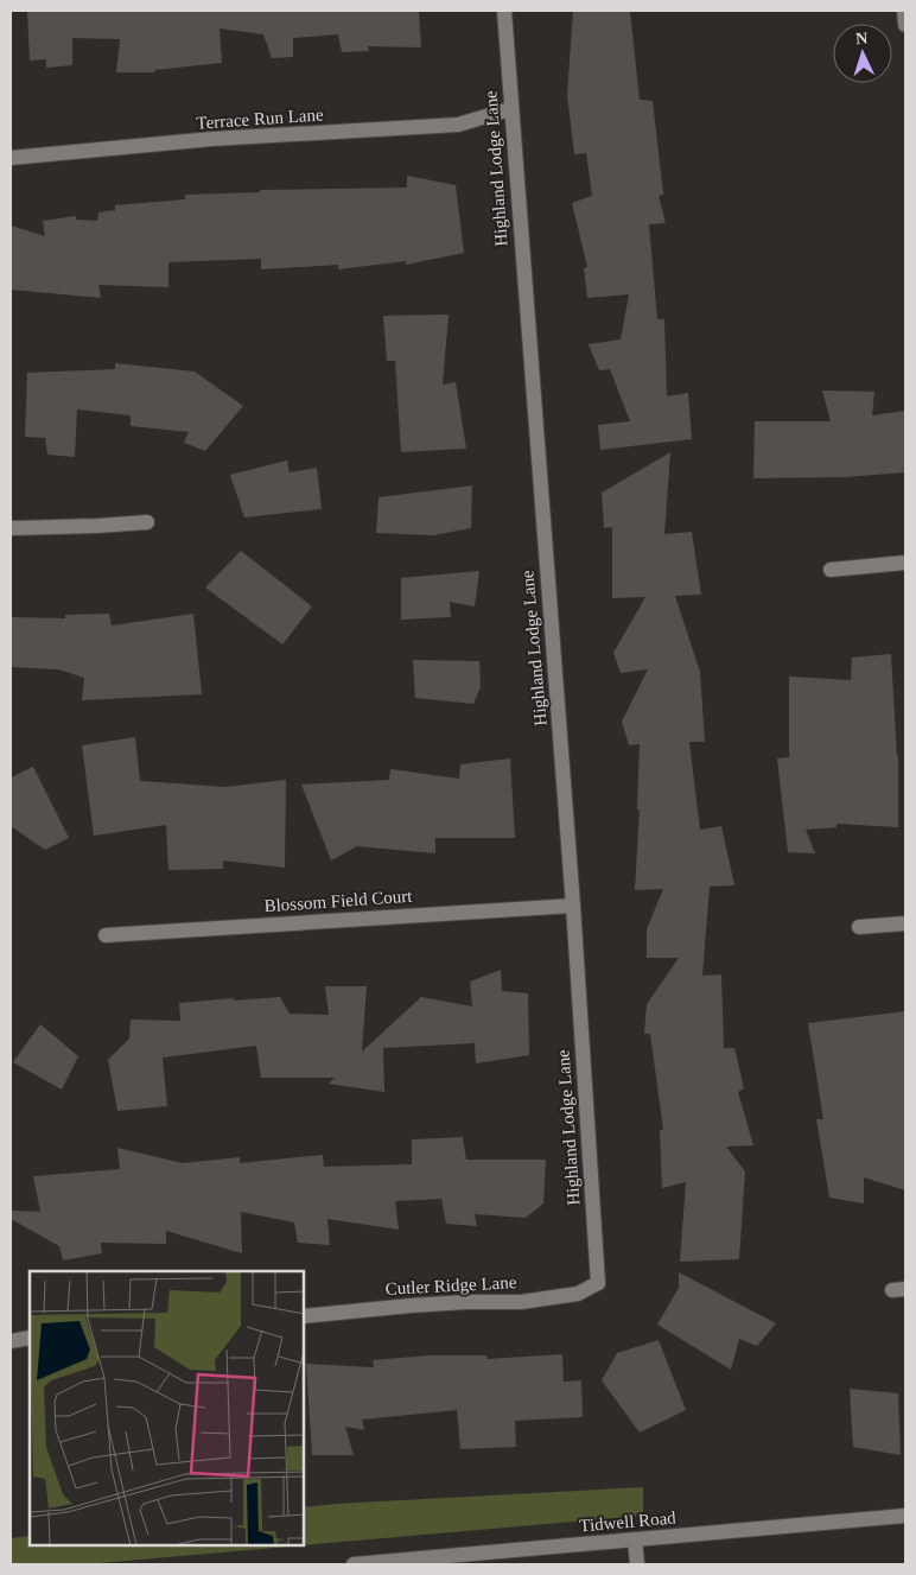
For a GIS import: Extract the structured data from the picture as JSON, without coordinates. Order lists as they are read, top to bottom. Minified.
{"streets":{"street":["Terrace Run Lane","Highland Lodge Lane","Blossom Field Court","Cutler Ridge Lane","Tidwell Road"]},"crossings":[["Terrace Run Lane","Highland Lodge Lane"],["Highland Lodge Lane","Blossom Field Court"],["Highland Lodge Lane","Cutler Ridge Lane"]],"north":"top"}
